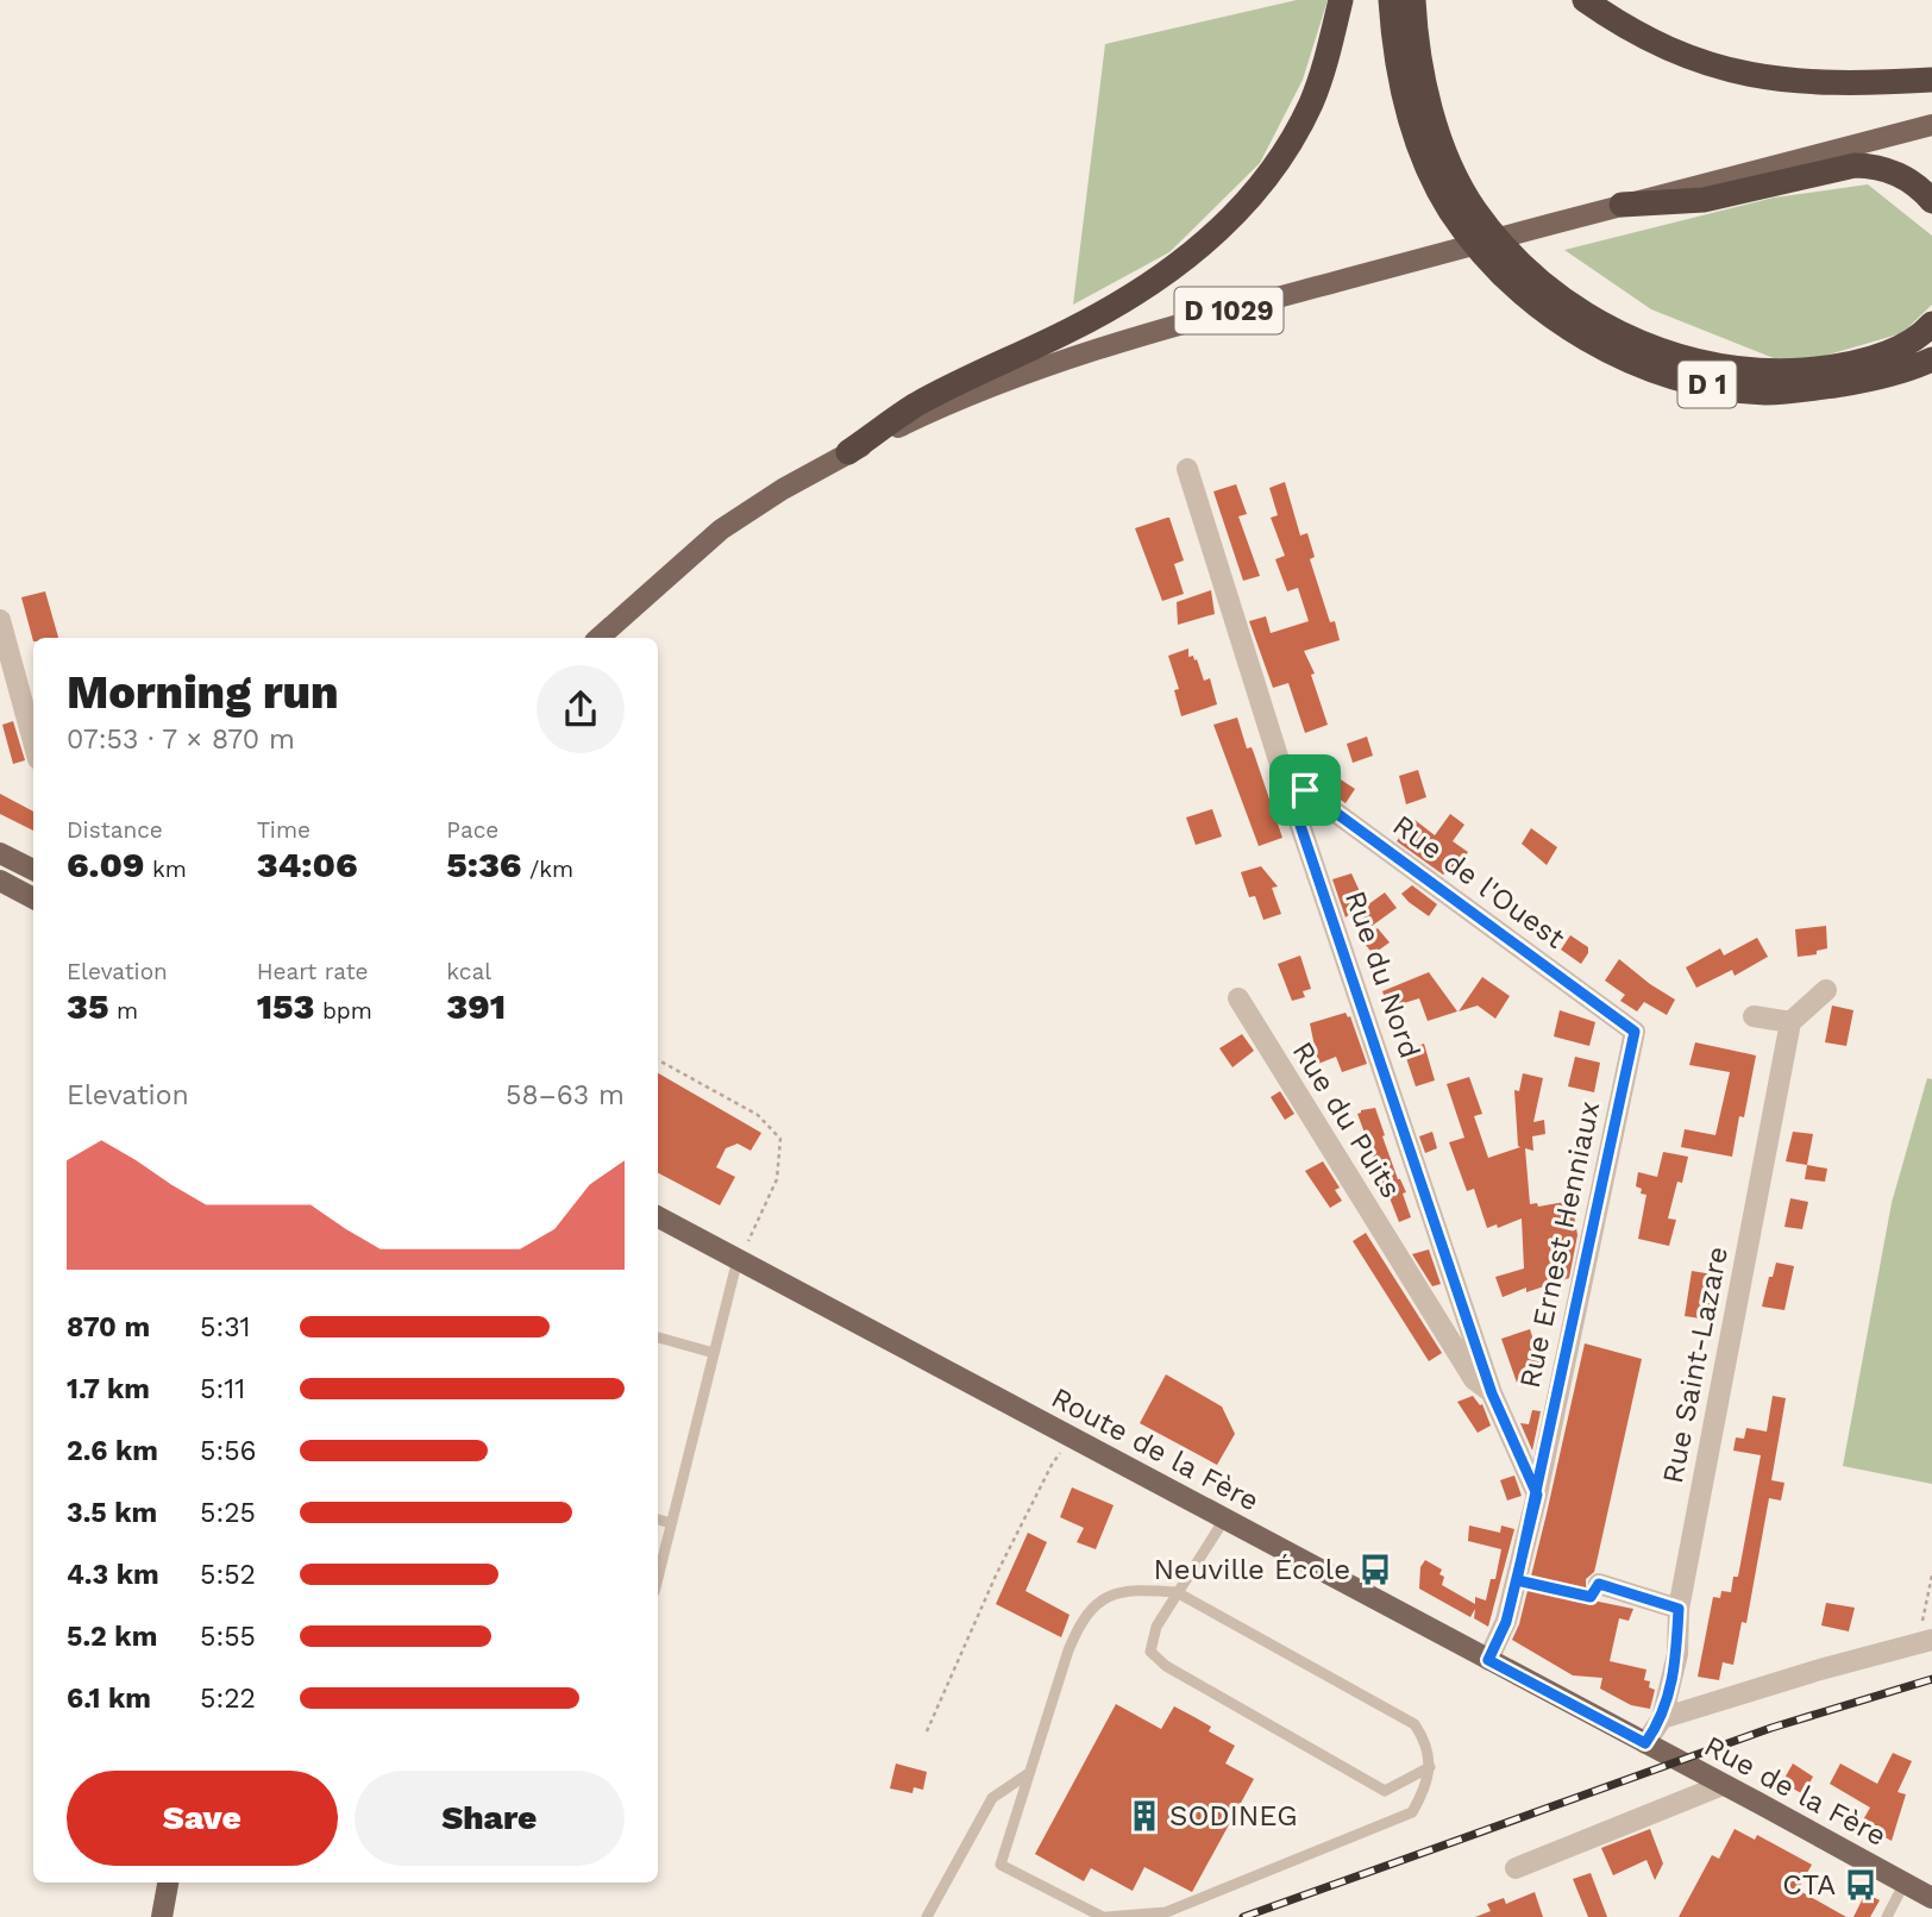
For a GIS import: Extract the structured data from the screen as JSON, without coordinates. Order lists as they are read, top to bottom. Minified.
{"streets":{"highway":["D 1"],"main road":["D 1029","Route de la Fère","Rue de la Fère"],"street":["Rue de l'Ouest","Rue du Nord","Rue du Puits","Rue Ernest Henniaux","Rue Saint-Lazare"]},"crossings":[["Rue de l'Ouest","Rue du Nord"],["Rue de l'Ouest","Rue Ernest Henniaux"],["Rue du Nord","Rue du Puits"],["Rue du Nord","Rue Ernest Henniaux"],["Rue Ernest Henniaux","Route de la Fère"],["Route de la Fère","Rue de la Fère"]],"places":{"bus stop":["Neuville École","CTA"],"building":["SODINEG"]},"page":{"heading":["Morning run","07:53 · 7 × 870 m"],"stats":[["Distance","6.09 km"],["Time","34:06"],["Pace","5:36 /km"],["Elevation","35 m"],["Heart rate","153 bpm"],["kcal","391"]],"chart":["Elevation","58–63 m"],"list":[{"name":"870 m","note":"5:31"},{"name":"1.7 km","note":"5:11"},{"name":"2.6 km","note":"5:56"},{"name":"3.5 km","note":"5:25"},{"name":"4.3 km","note":"5:52"},{"name":"5.2 km","note":"5:55"},{"name":"6.1 km","note":"5:22"}],"buttons":["Save","Share"]}}
